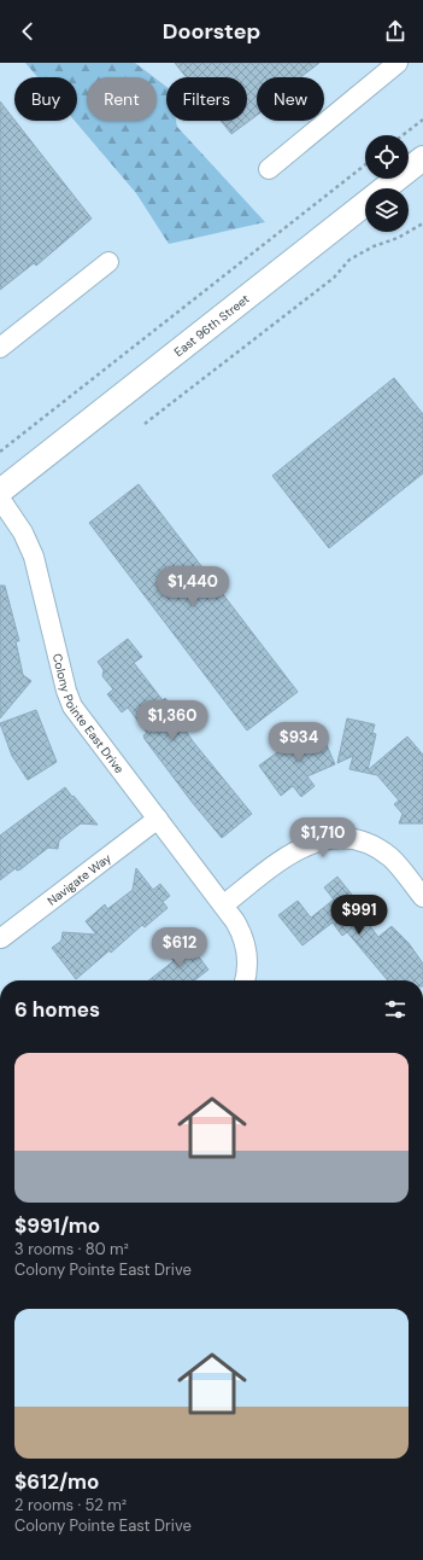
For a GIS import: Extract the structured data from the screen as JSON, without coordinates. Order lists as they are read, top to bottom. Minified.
{"streets":{"main road":["East 96th Street"],"street":["Colony Pointe East Drive","Navigate Way"]},"crossings":[["Colony Pointe East Drive","Navigate Way"]],"page":{"header":"Doorstep","chip":["Buy","Rent","Filters","New"],"price":["$1,440","$1,360","$934","$1,710","$991","$612"],"heading":"6 homes","list":[{"name":"$991/mo","note":"3 rooms · 80 m² · Colony Pointe East Drive"},{"name":"$612/mo","note":"2 rooms · 52 m² · Colony Pointe East Drive"}]}}
